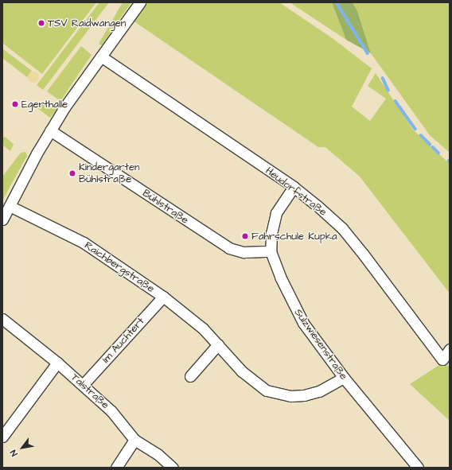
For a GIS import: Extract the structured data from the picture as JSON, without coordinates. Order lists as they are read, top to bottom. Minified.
{"streets":{"street":["Heudorfstraße","Bühlstraße","Raichbergstraße","Im Auchtert","Sulzwiesenstraße","Talstraße"]},"crossings":[["Heudorfstraße","Sulzwiesenstraße"],["Bühlstraße","Sulzwiesenstraße"],["Raichbergstraße","Im Auchtert"],["Raichbergstraße","Sulzwiesenstraße"],["Im Auchtert","Talstraße"]],"places":["TSV Raidwangen","Egerthalle","Kindergarten Bühlstraße","Fahrschule Kupka"],"north":"bottom left"}
